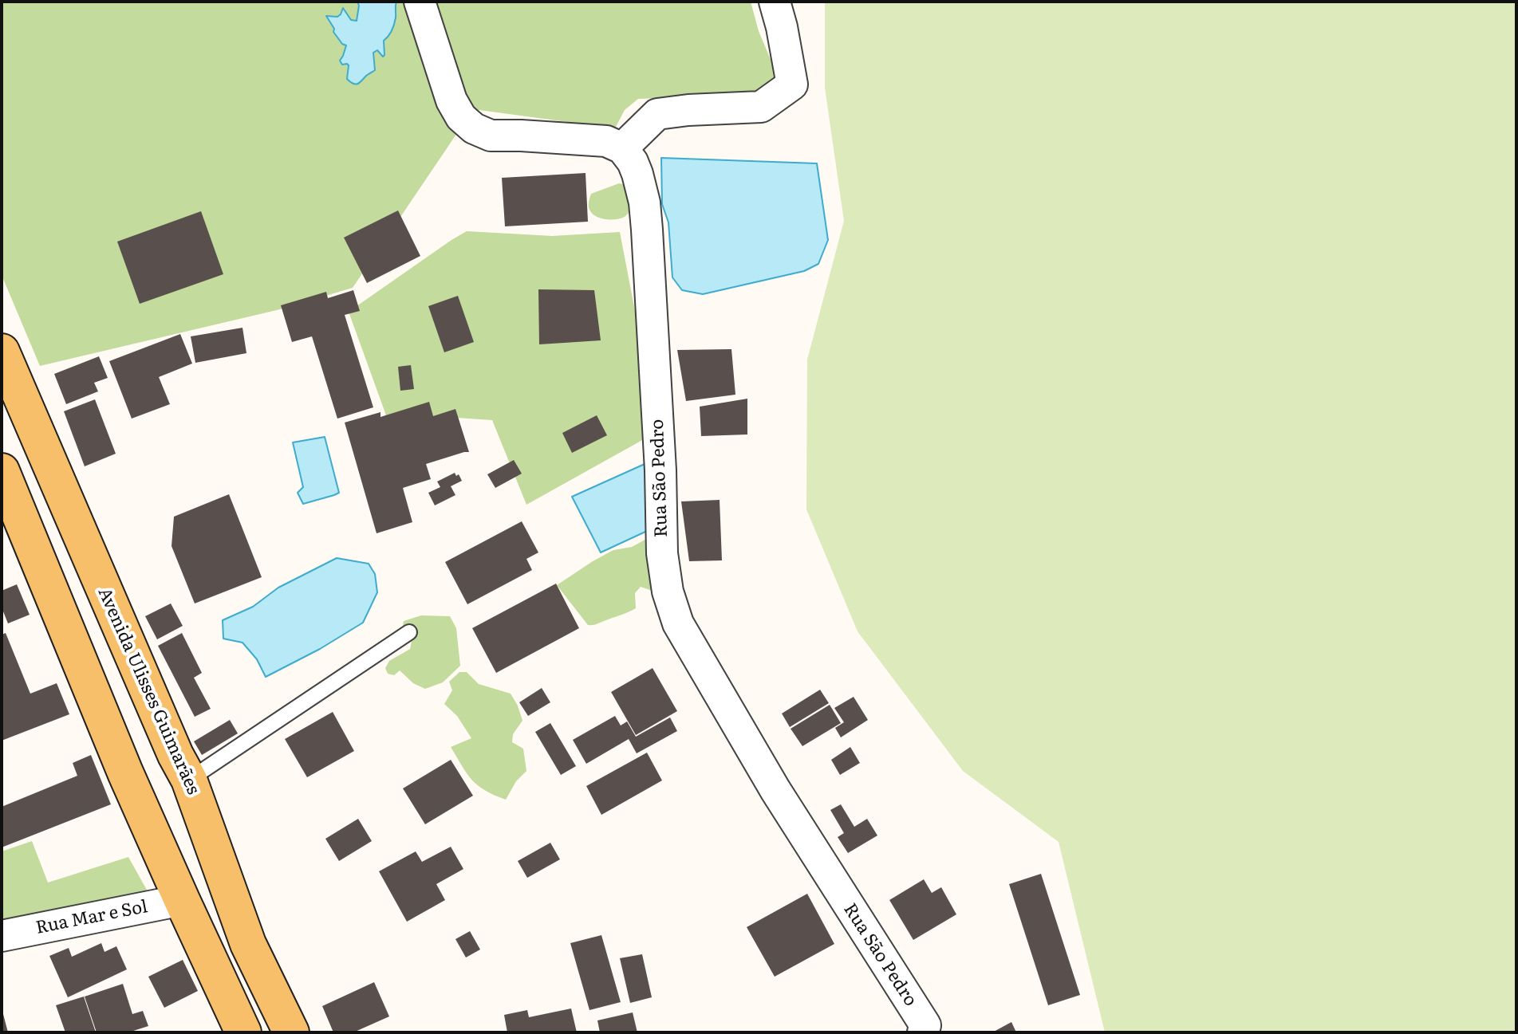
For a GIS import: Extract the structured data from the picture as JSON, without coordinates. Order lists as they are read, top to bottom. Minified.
{"streets":{"main road":["Avenida Ulisses Guimarães"],"street":["Rua São Pedro","Rua Mar e Sol"]}}
